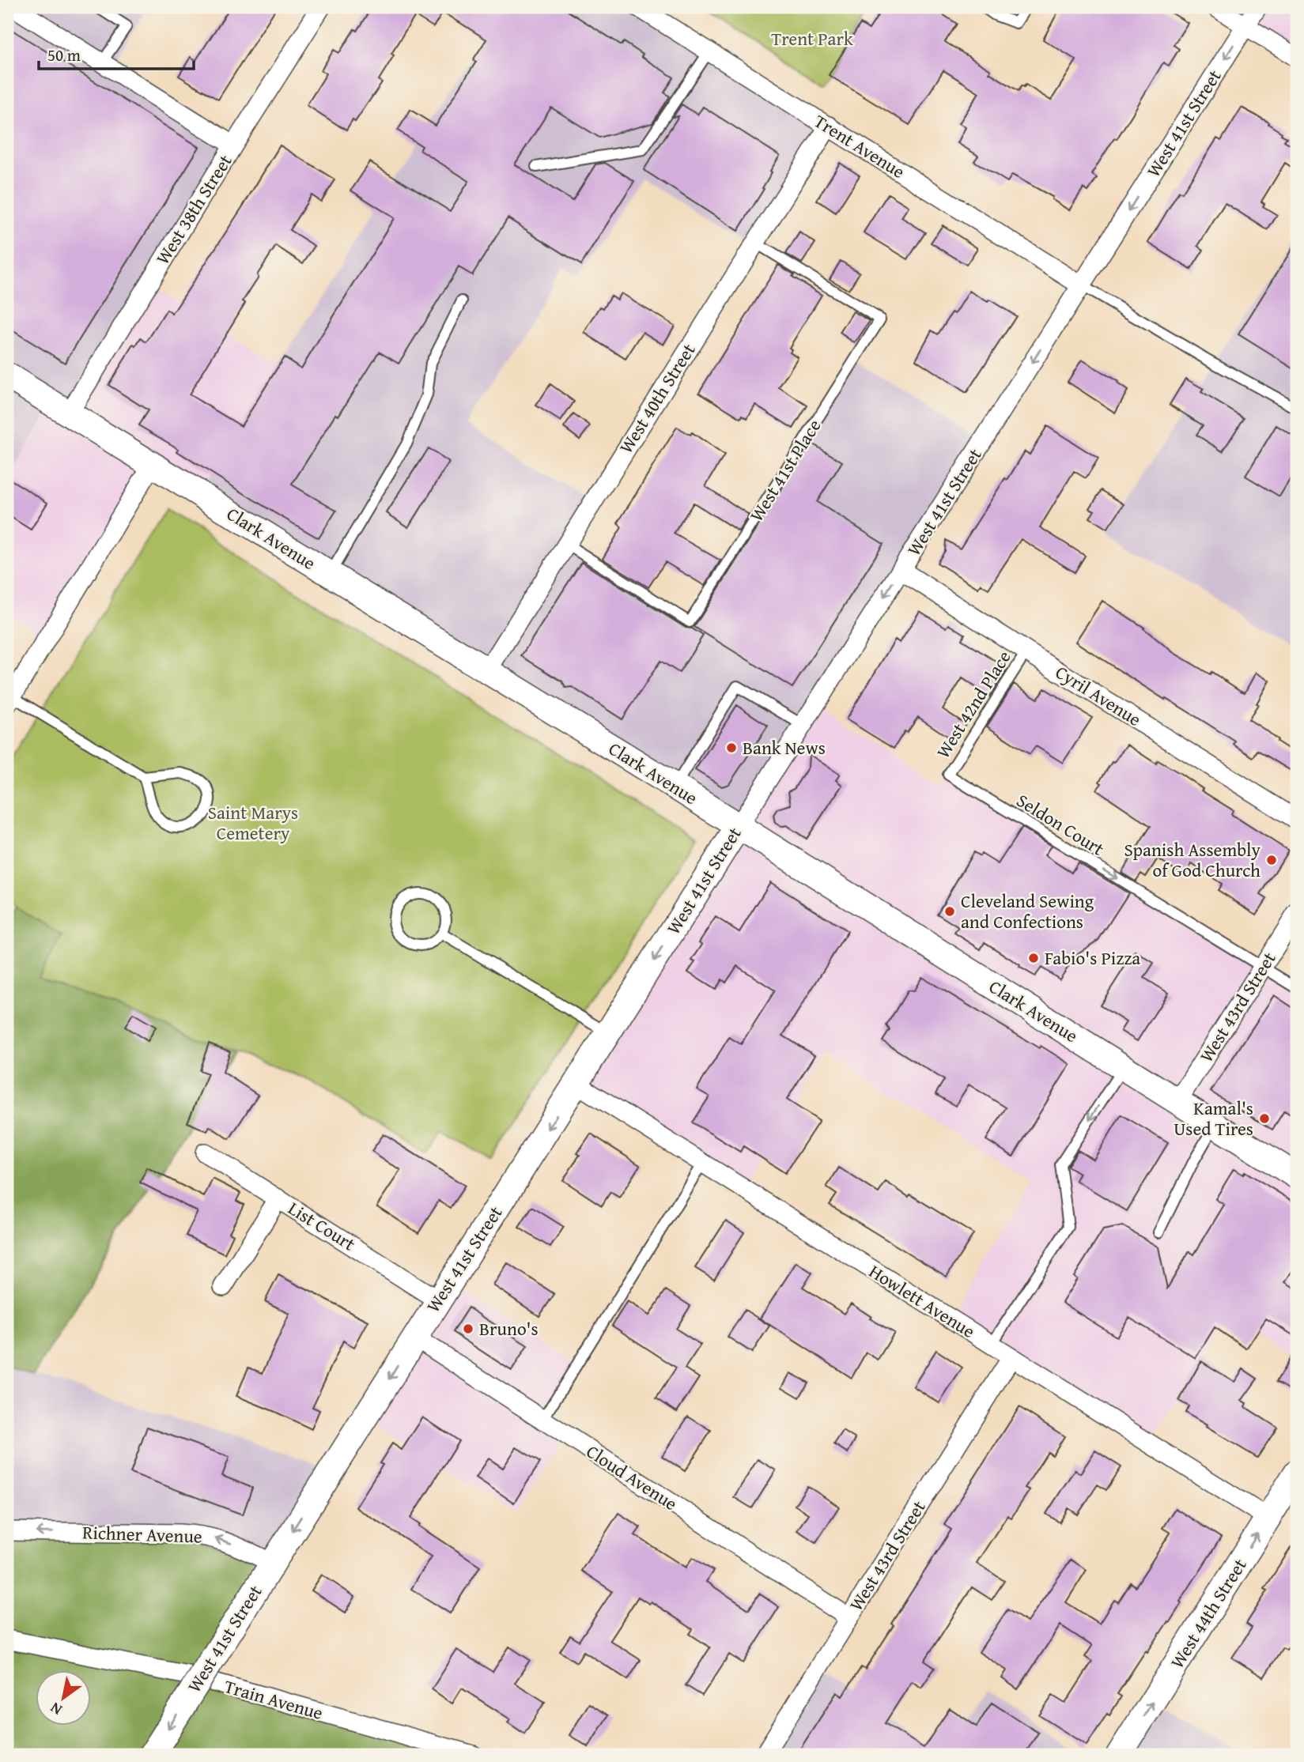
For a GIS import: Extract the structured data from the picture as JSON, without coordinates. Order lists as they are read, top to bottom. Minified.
{"streets":{"street":["West 41st Street","Trent Avenue","West 38th Street","West 40th Street","Clark Avenue","Cyril Avenue","West 43rd Street","List Court","Howlett Avenue","Cloud Avenue","Richner Avenue","West 44th Street","Train Avenue"],"lane":["West 41st Place","West 42nd Place","Seldon Court"]},"crossings":[["West 41st Street","Trent Avenue"],["West 41st Street","Clark Avenue"],["West 41st Street","Cyril Avenue"],["West 41st Street","List Court"],["West 41st Street","Howlett Avenue"],["West 41st Street","Cloud Avenue"],["West 41st Street","Richner Avenue"],["Trent Avenue","West 40th Street"],["West 38th Street","Clark Avenue"],["West 40th Street","West 41st Place"],["West 40th Street","Clark Avenue"],["Clark Avenue","West 43rd Street"],["Cyril Avenue","West 42nd Place"],["West 42nd Place","Seldon Court"],["Seldon Court","West 43rd Street"],["West 43rd Street","Howlett Avenue"],["West 43rd Street","Cloud Avenue"],["Howlett Avenue","West 44th Street"]],"one_way":["West 41st Street","Seldon Court","Richner Avenue","West 44th Street"],"parks":["Trent Park","Saint Marys Cemetery"],"places":["Bank News","Spanish Assembly of God Church","Cleveland Sewing and Confections","Fabio's Pizza","Kamal's Used Tires","Bruno's"],"scale_bar":"50 m","north":"bottom left"}
